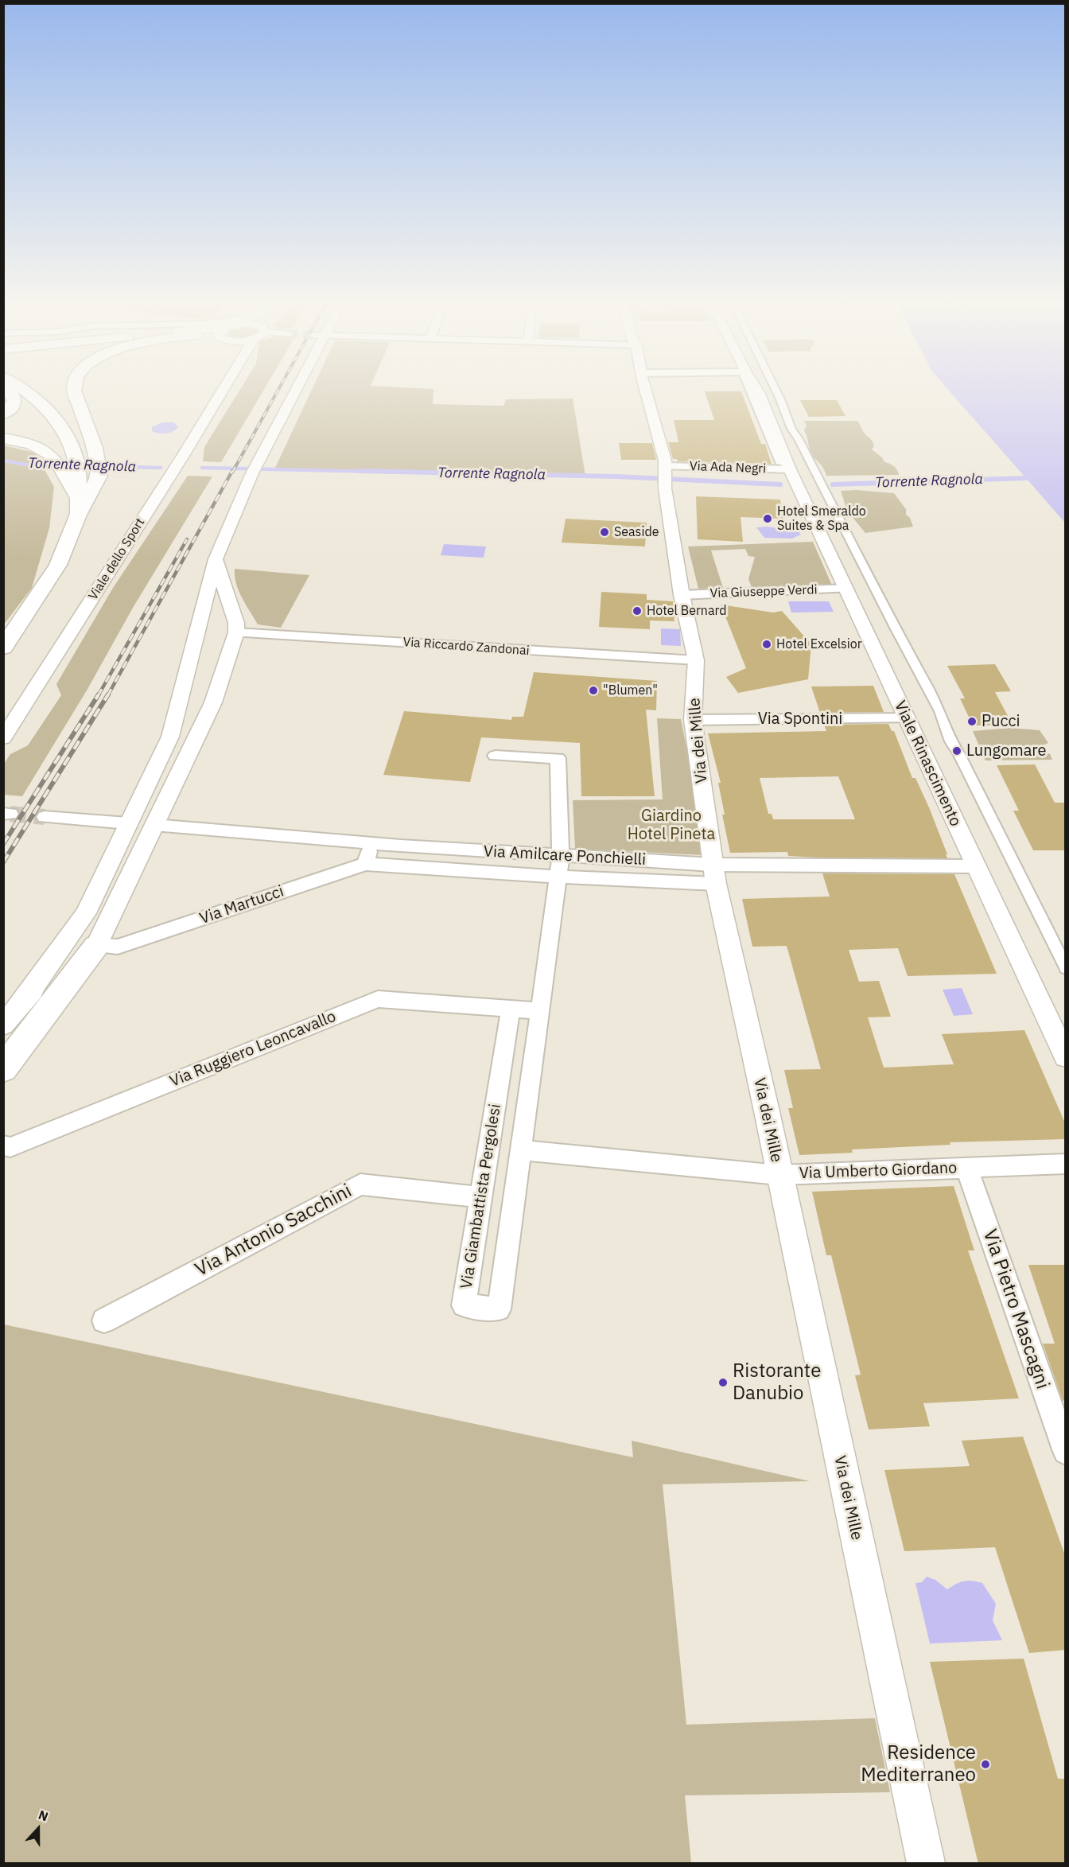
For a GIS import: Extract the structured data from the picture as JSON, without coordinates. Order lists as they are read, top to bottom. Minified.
{"streets":{"street":["Via Ada Negri","Viale dello Sport","Via Giuseppe Verdi","Via Riccardo Zandonai","Via Spontini","Via dei Mille","Viale Rinascimento","Via Amilcare Ponchielli","Via Martucci","Via Ruggiero Leoncavallo","Via Umberto Giordano","Via Giambattista Pergolesi","Via Antonio Sacchini","Via Pietro Mascagni"]},"crossings":[["Via Ada Negri","Via dei Mille"],["Via Ada Negri","Viale Rinascimento"],["Via Giuseppe Verdi","Via dei Mille"],["Via Giuseppe Verdi","Viale Rinascimento"],["Via Riccardo Zandonai","Via dei Mille"],["Via Spontini","Via dei Mille"],["Via Spontini","Viale Rinascimento"],["Via dei Mille","Via Amilcare Ponchielli"],["Via dei Mille","Via Umberto Giordano"],["Viale Rinascimento","Via Amilcare Ponchielli"],["Via Amilcare Ponchielli","Via Martucci"],["Via Amilcare Ponchielli","Via Giambattista Pergolesi"],["Via Ruggiero Leoncavallo","Via Giambattista Pergolesi"],["Via Umberto Giordano","Via Giambattista Pergolesi"],["Via Umberto Giordano","Via Pietro Mascagni"],["Via Giambattista Pergolesi","Via Antonio Sacchini"]],"water":["Torrente Ragnola"],"parks":["Giardino Hotel Pineta"],"places":["Hotel Smeraldo Suites & Spa","Seaside","Hotel Bernard","Hotel Excelsior","\"Blumen\"","Pucci","Lungomare","Ristorante Danubio","Residence Mediterraneo"],"north":"top"}
